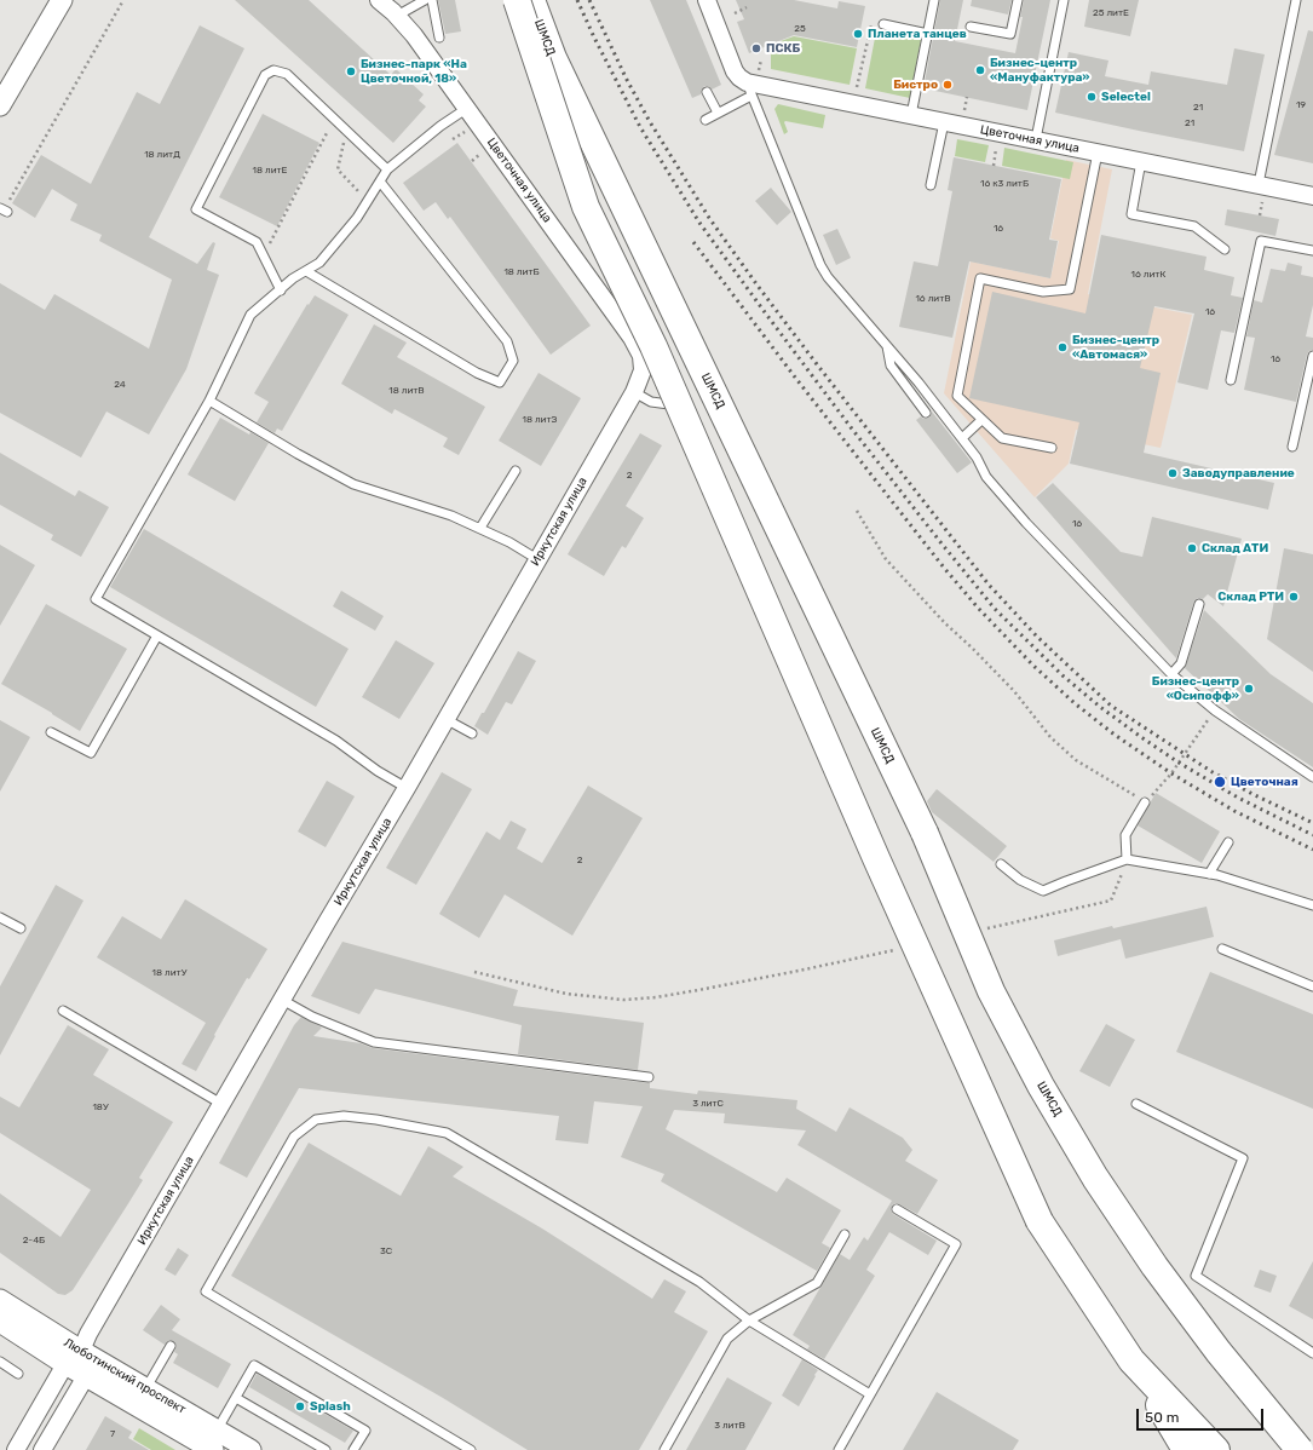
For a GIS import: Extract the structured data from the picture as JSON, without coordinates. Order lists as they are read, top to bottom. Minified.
{"streets":{"main road":["ШМСД"],"street":["Цветочная улица","Иркутская улица","Люботинский проспект"]},"crossings":[["Цветочная улица","Иркутская улица"],["Иркутская улица","Люботинский проспект"]],"places":["Планета танцев","ПСКБ","Бизнес-центр «Мануфактура»","Бизнес-парк «На Цветочной, 18»","Бистро","Selectel","Бизнес-центр «Автомася»","Заводуправление","Склад АТИ","Склад РТИ","Бизнес-центр «Осипофф»","Цветочная","Splash"],"house_numbers":["25 литЕ","25","19","21","21","18 литД","18 литЕ","16 к3 литБ","16","18 литБ","16 литК","16 литВ","16","16","24","18 литВ","18 литЗ","2","16","2","18 литУ","3 литС","18У","2-4Б","3С","3 литВ","7"],"scale_bar":"50 m"}
